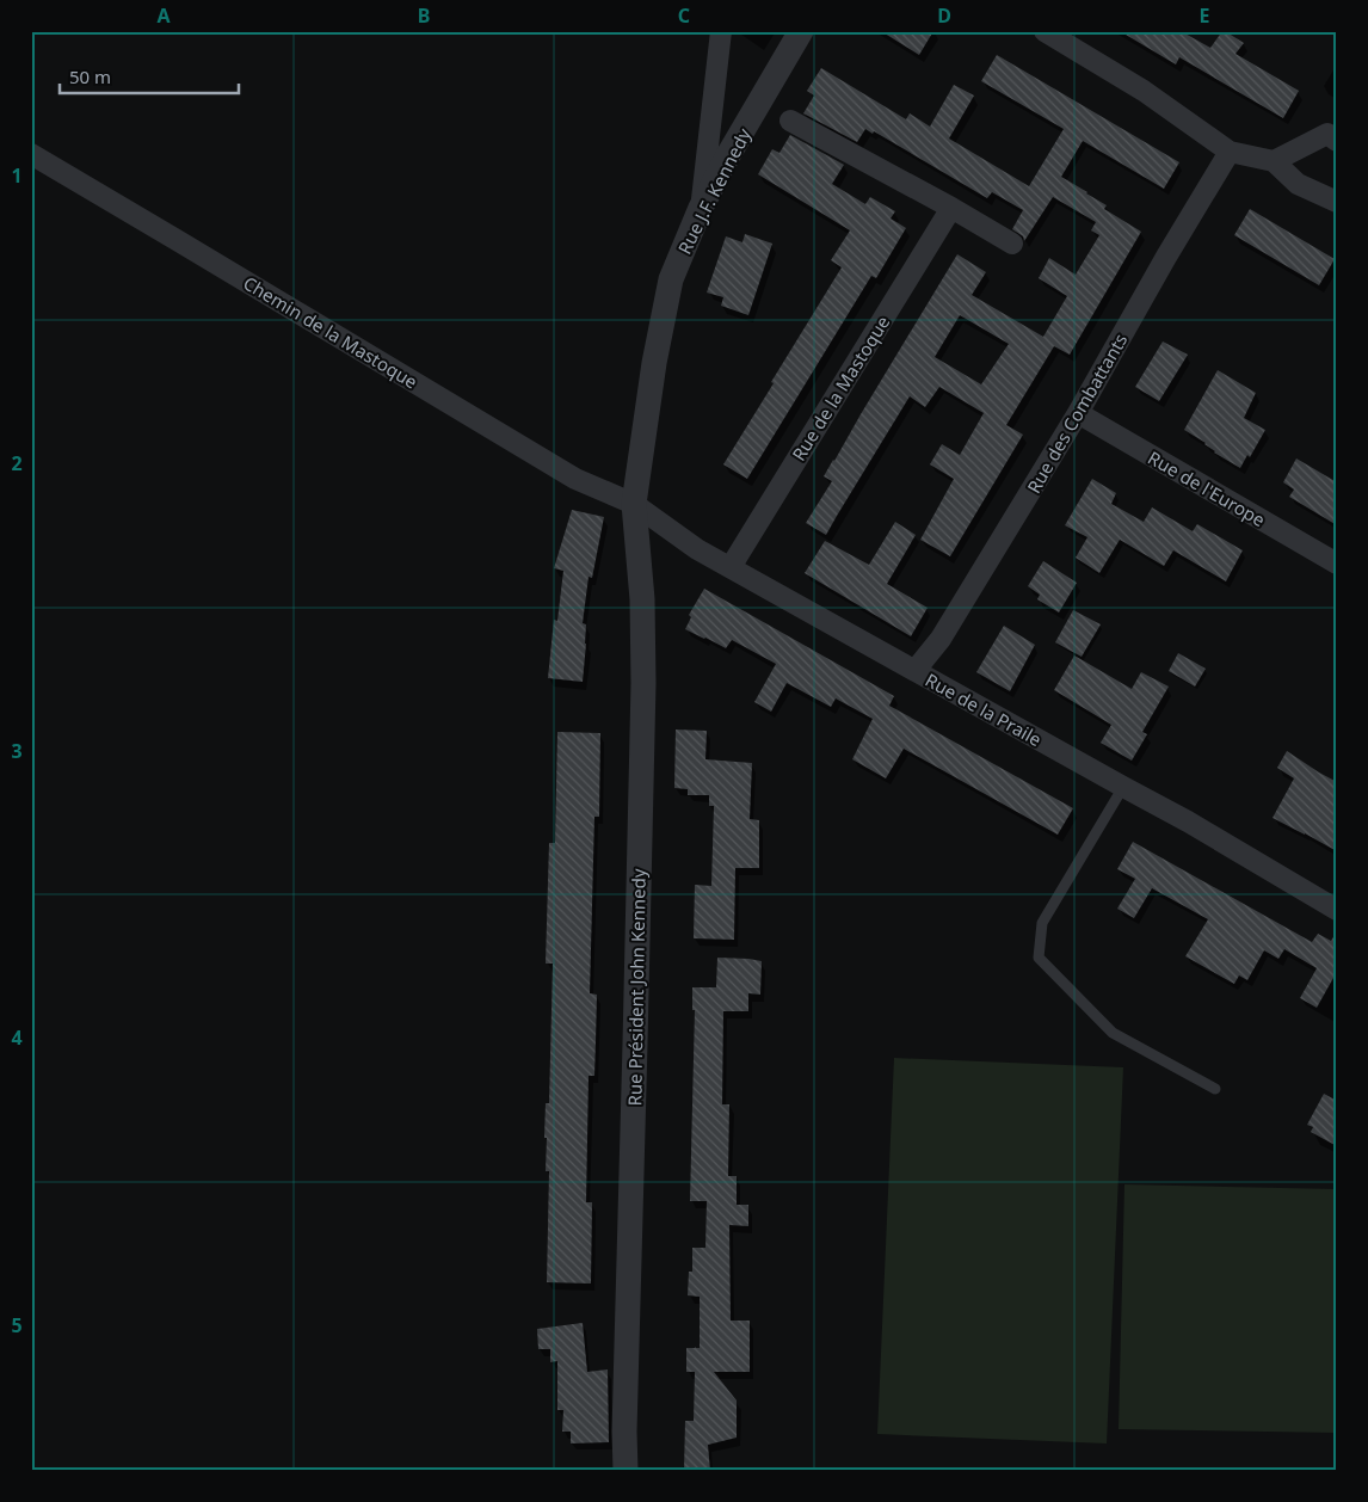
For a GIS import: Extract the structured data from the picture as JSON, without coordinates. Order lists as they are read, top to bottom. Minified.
{"streets":{"street":["Rue J.F. Kennedy","Chemin de la Mastoque","Rue de la Mastoque","Rue des Combattants","Rue de l'Europe","Rue de la Praile","Rue Président John Kennedy"]},"crossings":[["Rue J.F. Kennedy","Chemin de la Mastoque"],["Rue J.F. Kennedy","Rue de la Praile"],["Rue J.F. Kennedy","Rue Président John Kennedy"],["Chemin de la Mastoque","Rue de la Praile"],["Chemin de la Mastoque","Rue Président John Kennedy"],["Rue de la Mastoque","Rue de la Praile"],["Rue des Combattants","Rue de l'Europe"],["Rue des Combattants","Rue de la Praile"],["Rue de la Praile","Rue Président John Kennedy"]],"scale_bar":"50 m","grid":{"columns":["A","B","C","D","E"],"rows":["1","2","3","4","5"]}}
